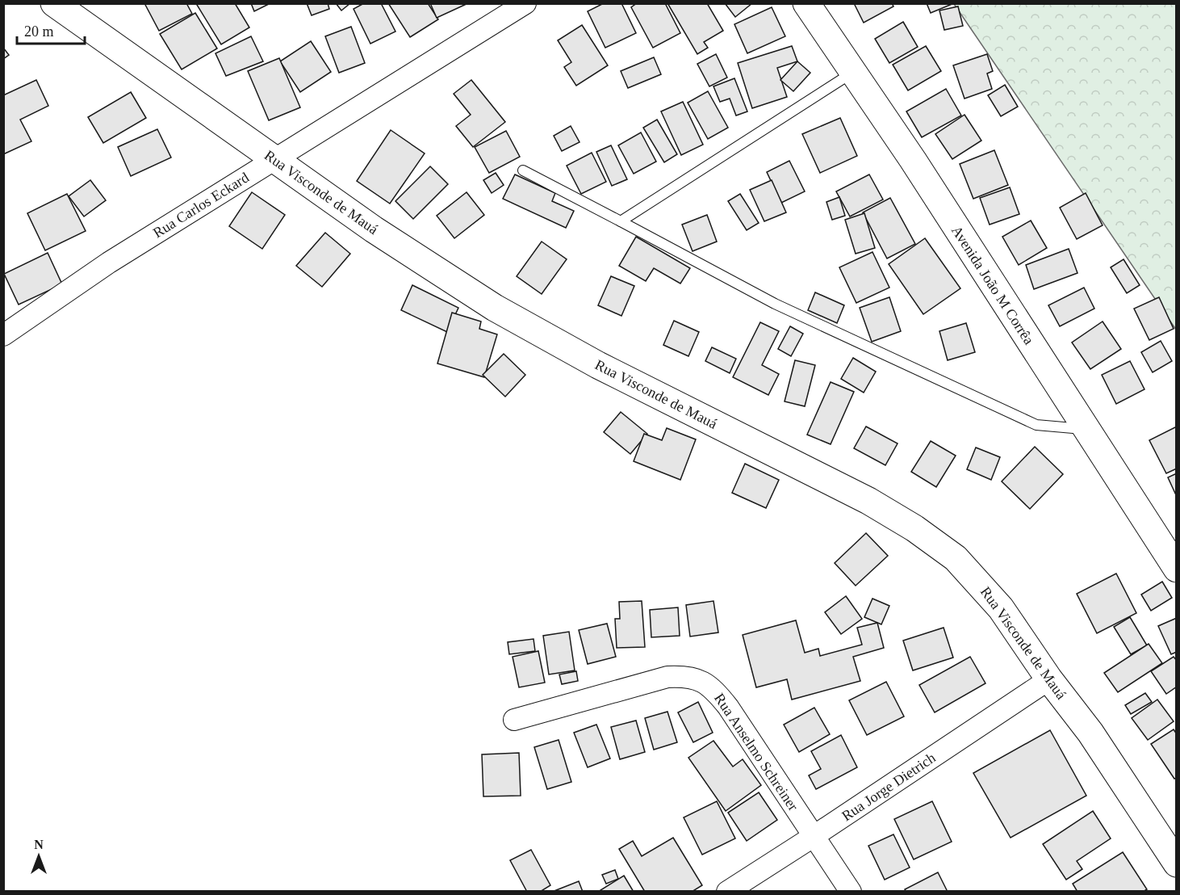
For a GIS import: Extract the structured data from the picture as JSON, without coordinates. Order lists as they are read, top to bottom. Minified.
{"streets":{"main road":["Rua Visconde de Mauá","Avenida João M Corrêa"],"street":["Rua Carlos Eckard","Rua Anselmo Schreiner","Rua Jorge Dietrich"]},"crossings":[["Rua Visconde de Mauá","Rua Carlos Eckard"],["Rua Visconde de Mauá","Rua Jorge Dietrich"],["Rua Anselmo Schreiner","Rua Jorge Dietrich"]],"scale_bar":"20 m","north":"top"}
